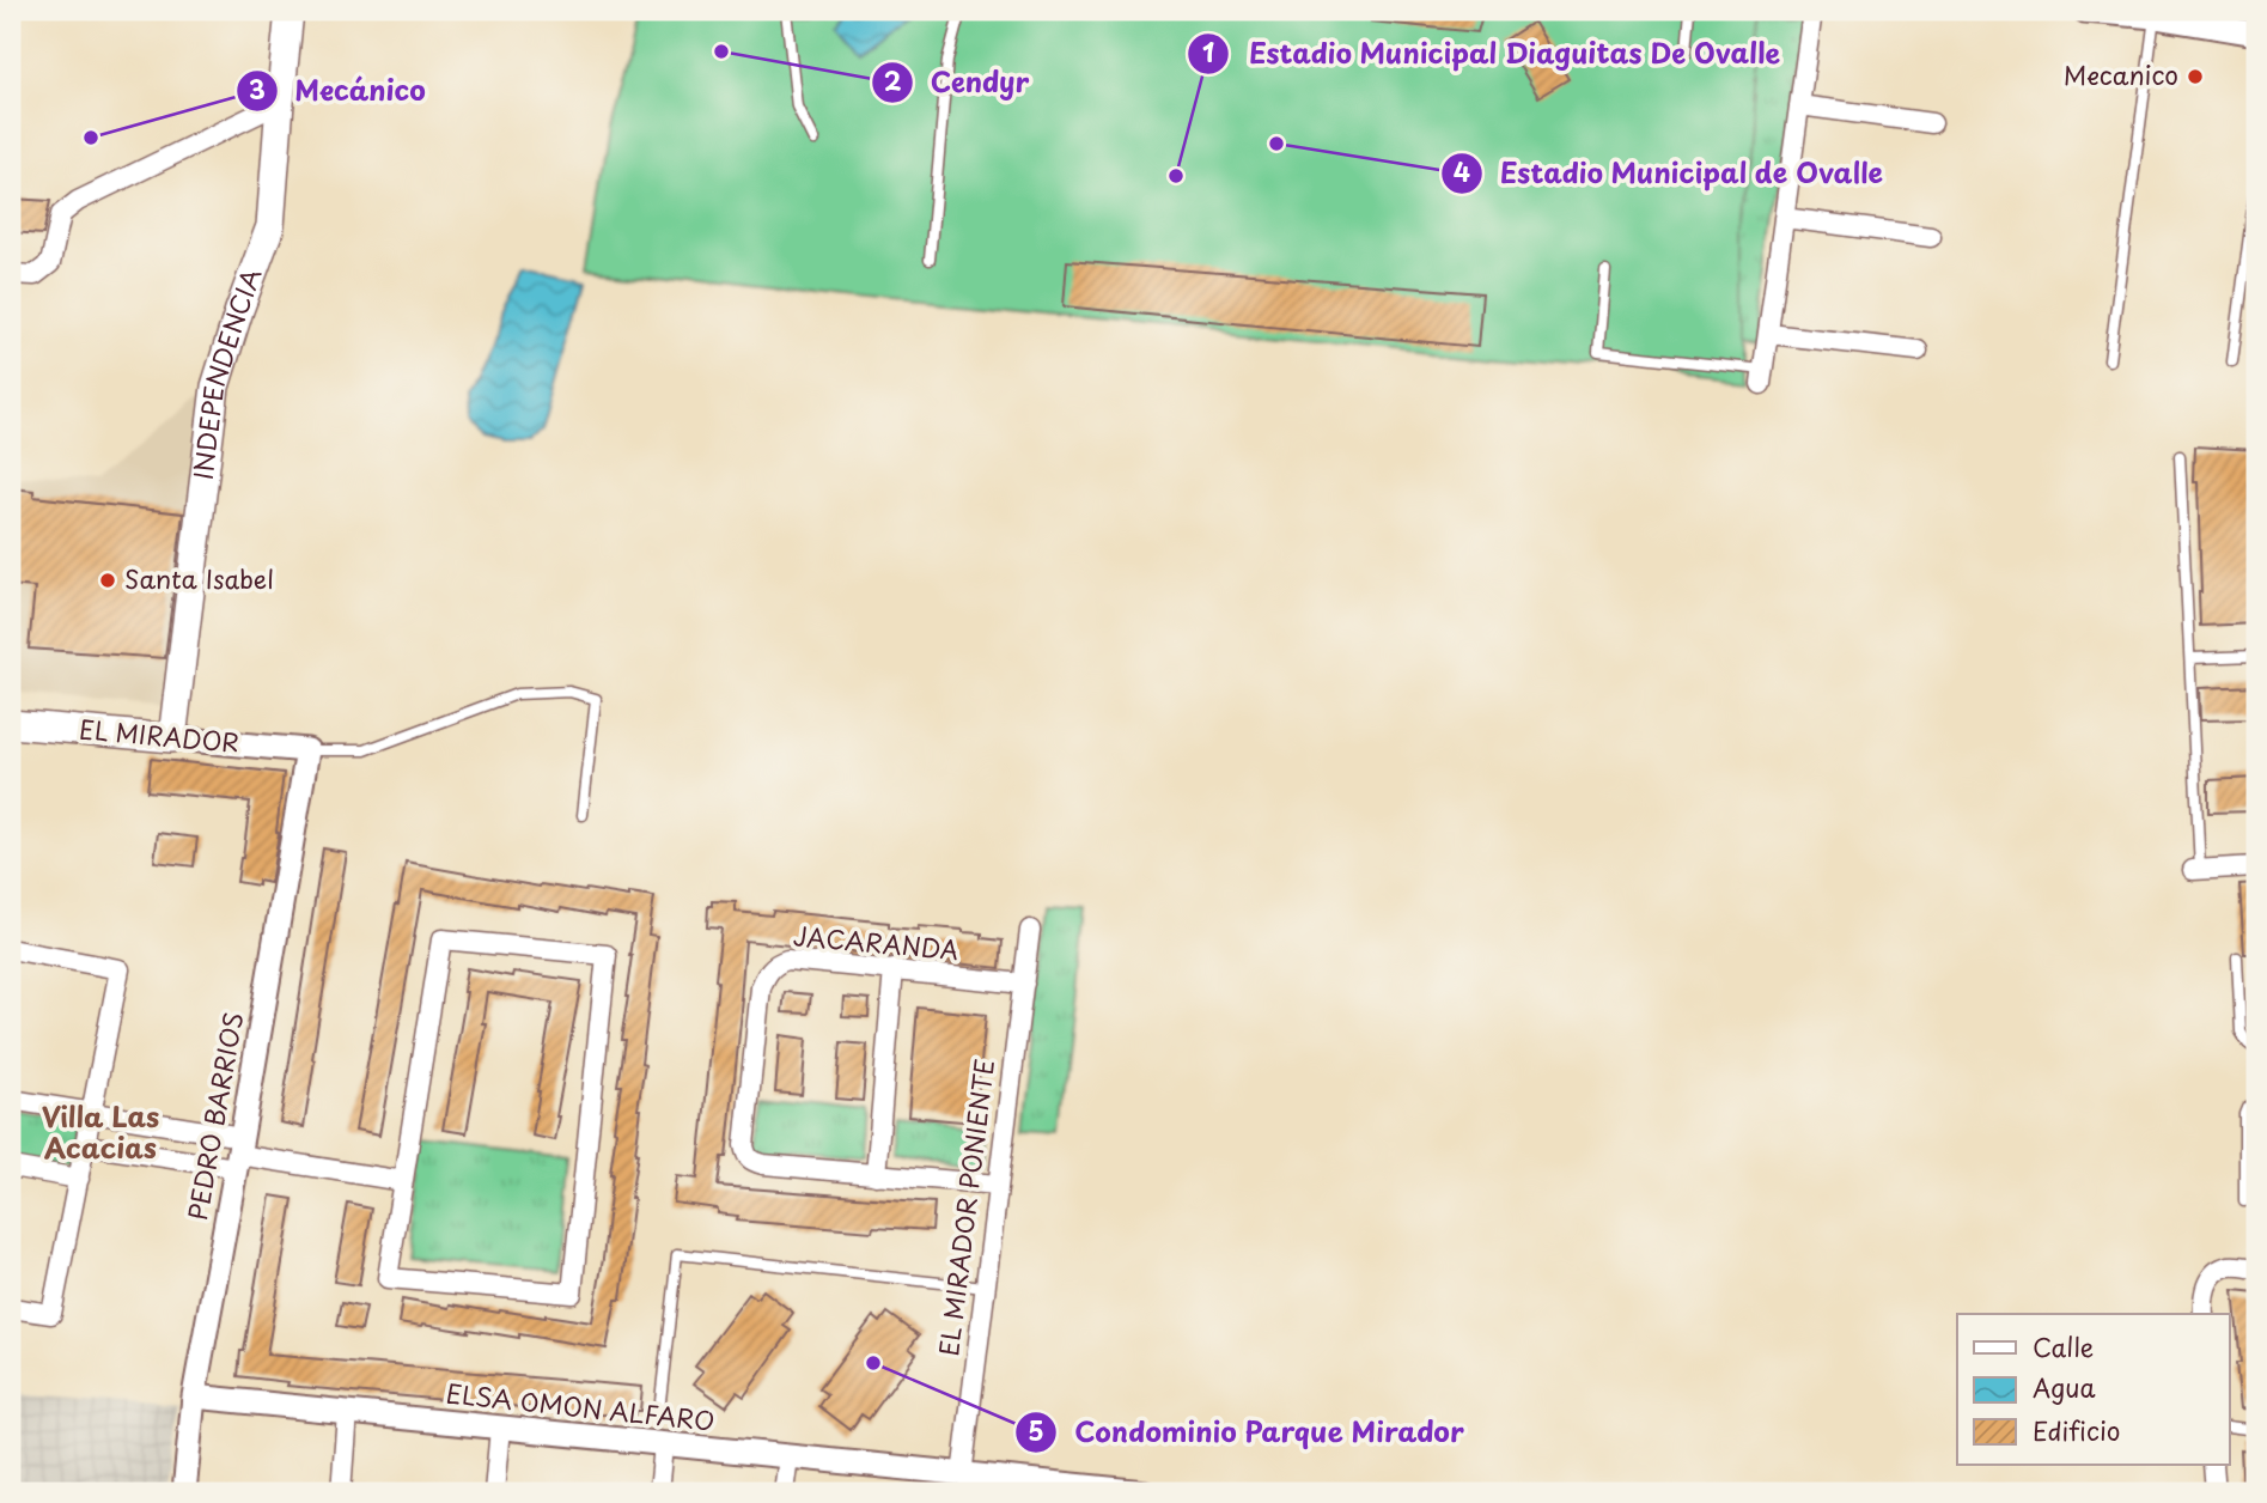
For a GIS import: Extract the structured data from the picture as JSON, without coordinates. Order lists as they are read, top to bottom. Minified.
{"streets":{"main road":["INDEPENDENCIA","EL MIRADOR"],"street":["JACARANDA","PEDRO BARRIOS","EL MIRADOR PONIENTE","ELSA OMON ALFARO"]},"crossings":[["INDEPENDENCIA","EL MIRADOR"],["EL MIRADOR","PEDRO BARRIOS"],["JACARANDA","EL MIRADOR PONIENTE"],["PEDRO BARRIOS","ELSA OMON ALFARO"],["EL MIRADOR PONIENTE","ELSA OMON ALFARO"]],"districts":["Villa Las Acacias"],"places":["Cendyr","Mecanico","Mecánico","Estadio Municipal de Ovalle","Estadio Municipal Diaguitas De Ovalle","Santa Isabel","Condominio Parque Mirador"],"legend":["Calle","Agua","Edificio"]}
